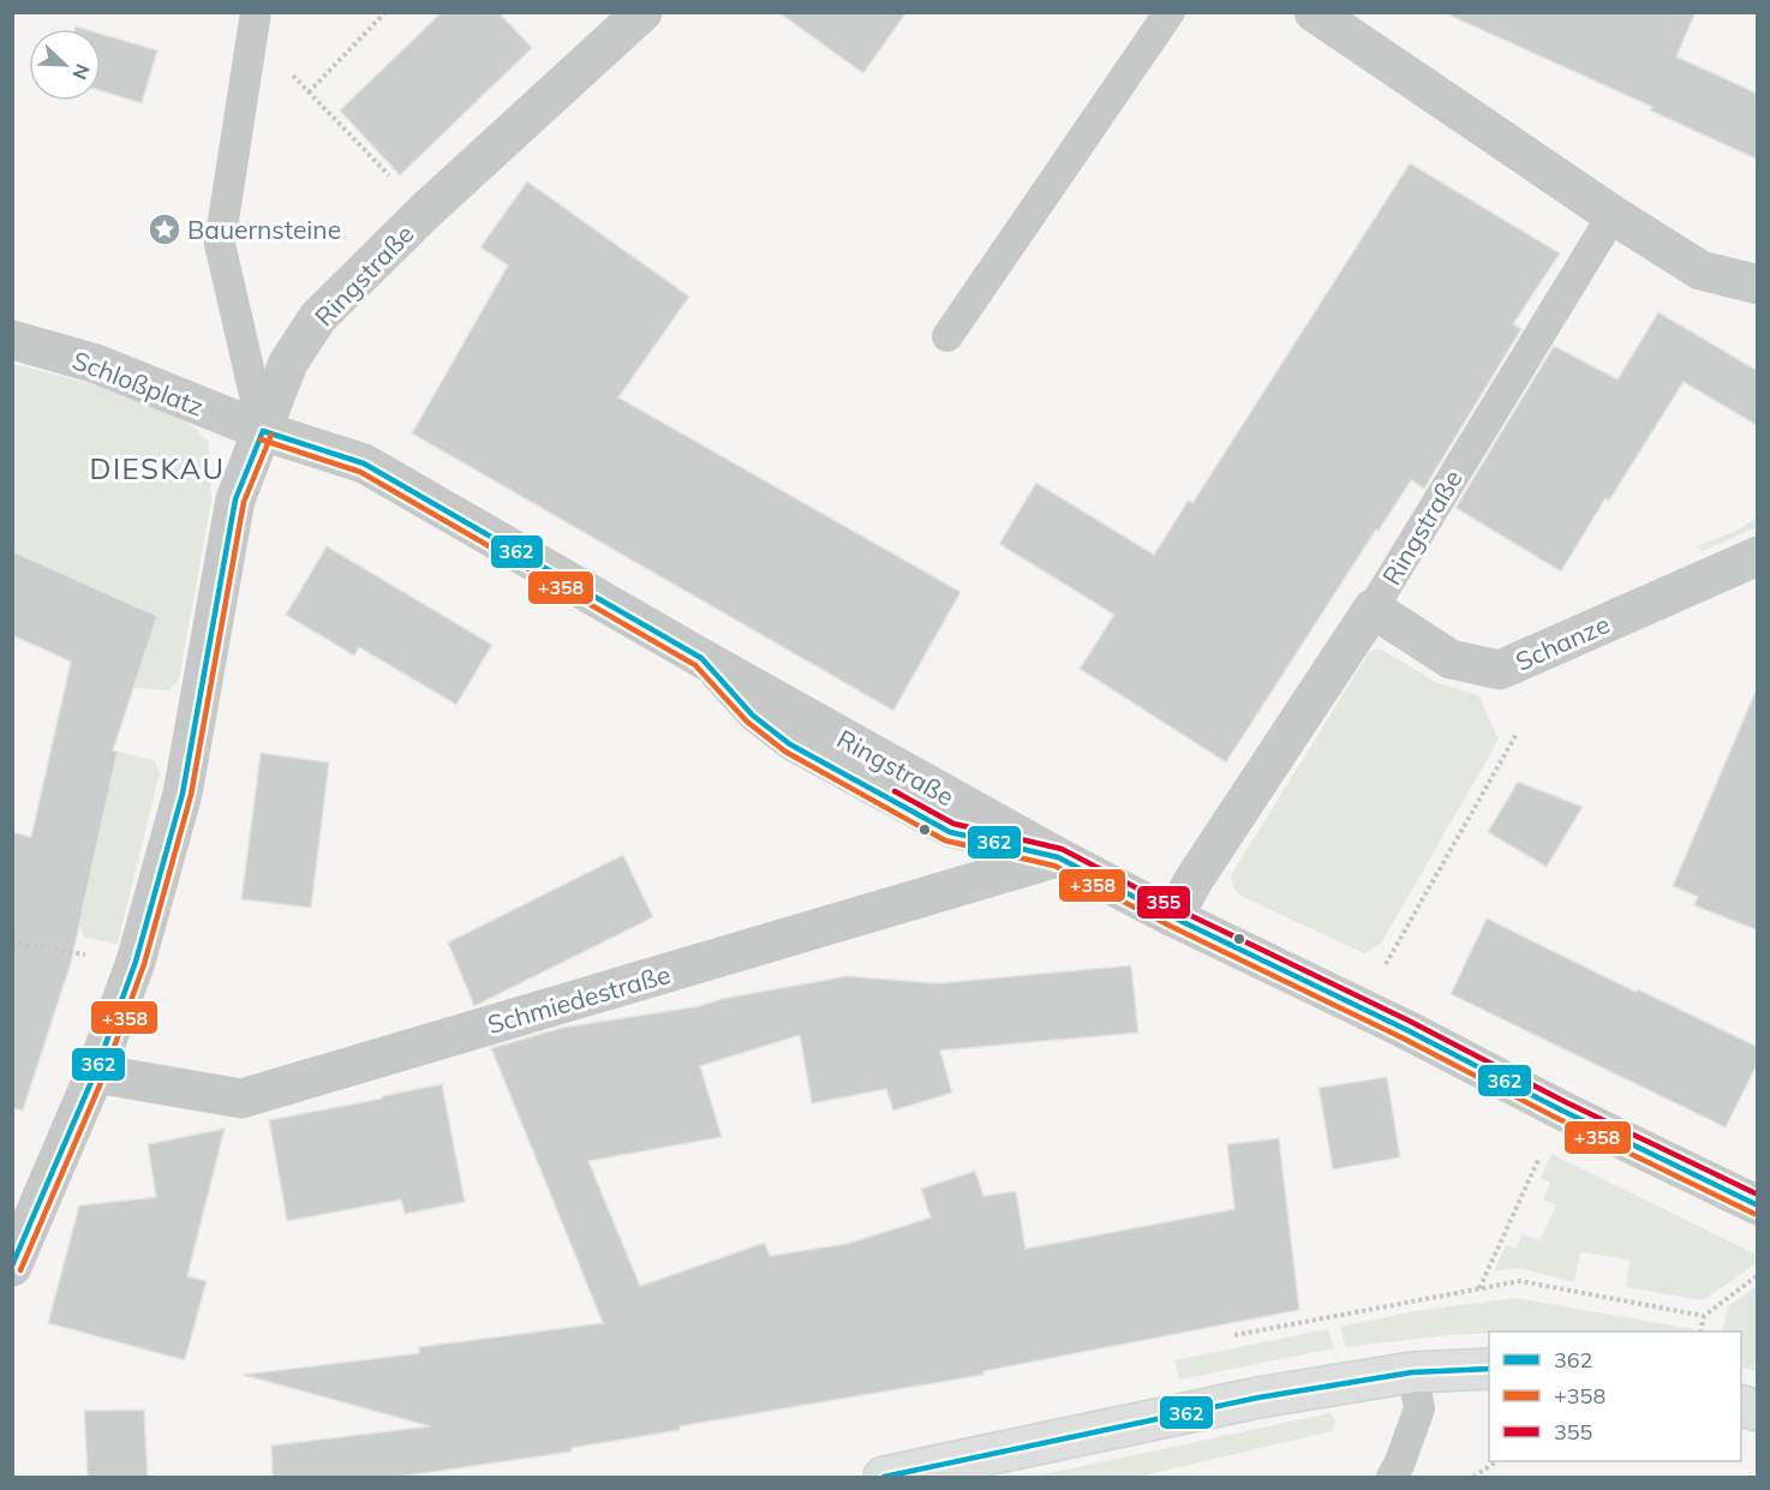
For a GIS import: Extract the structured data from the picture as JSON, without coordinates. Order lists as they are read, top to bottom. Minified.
{"streets":{"street":["Ringstraße","Schloßplatz","Schanze","Schmiedestraße"]},"crossings":[["Ringstraße","Schloßplatz"],["Ringstraße","Schanze"],["Ringstraße","Schmiedestraße"]],"districts":["DIESKAU"],"places":{"place":["Bauernsteine"]},"lines":["transit line 362","transit line +358","transit line 355"],"legend":["362","+358","355"],"north":"bottom right"}
